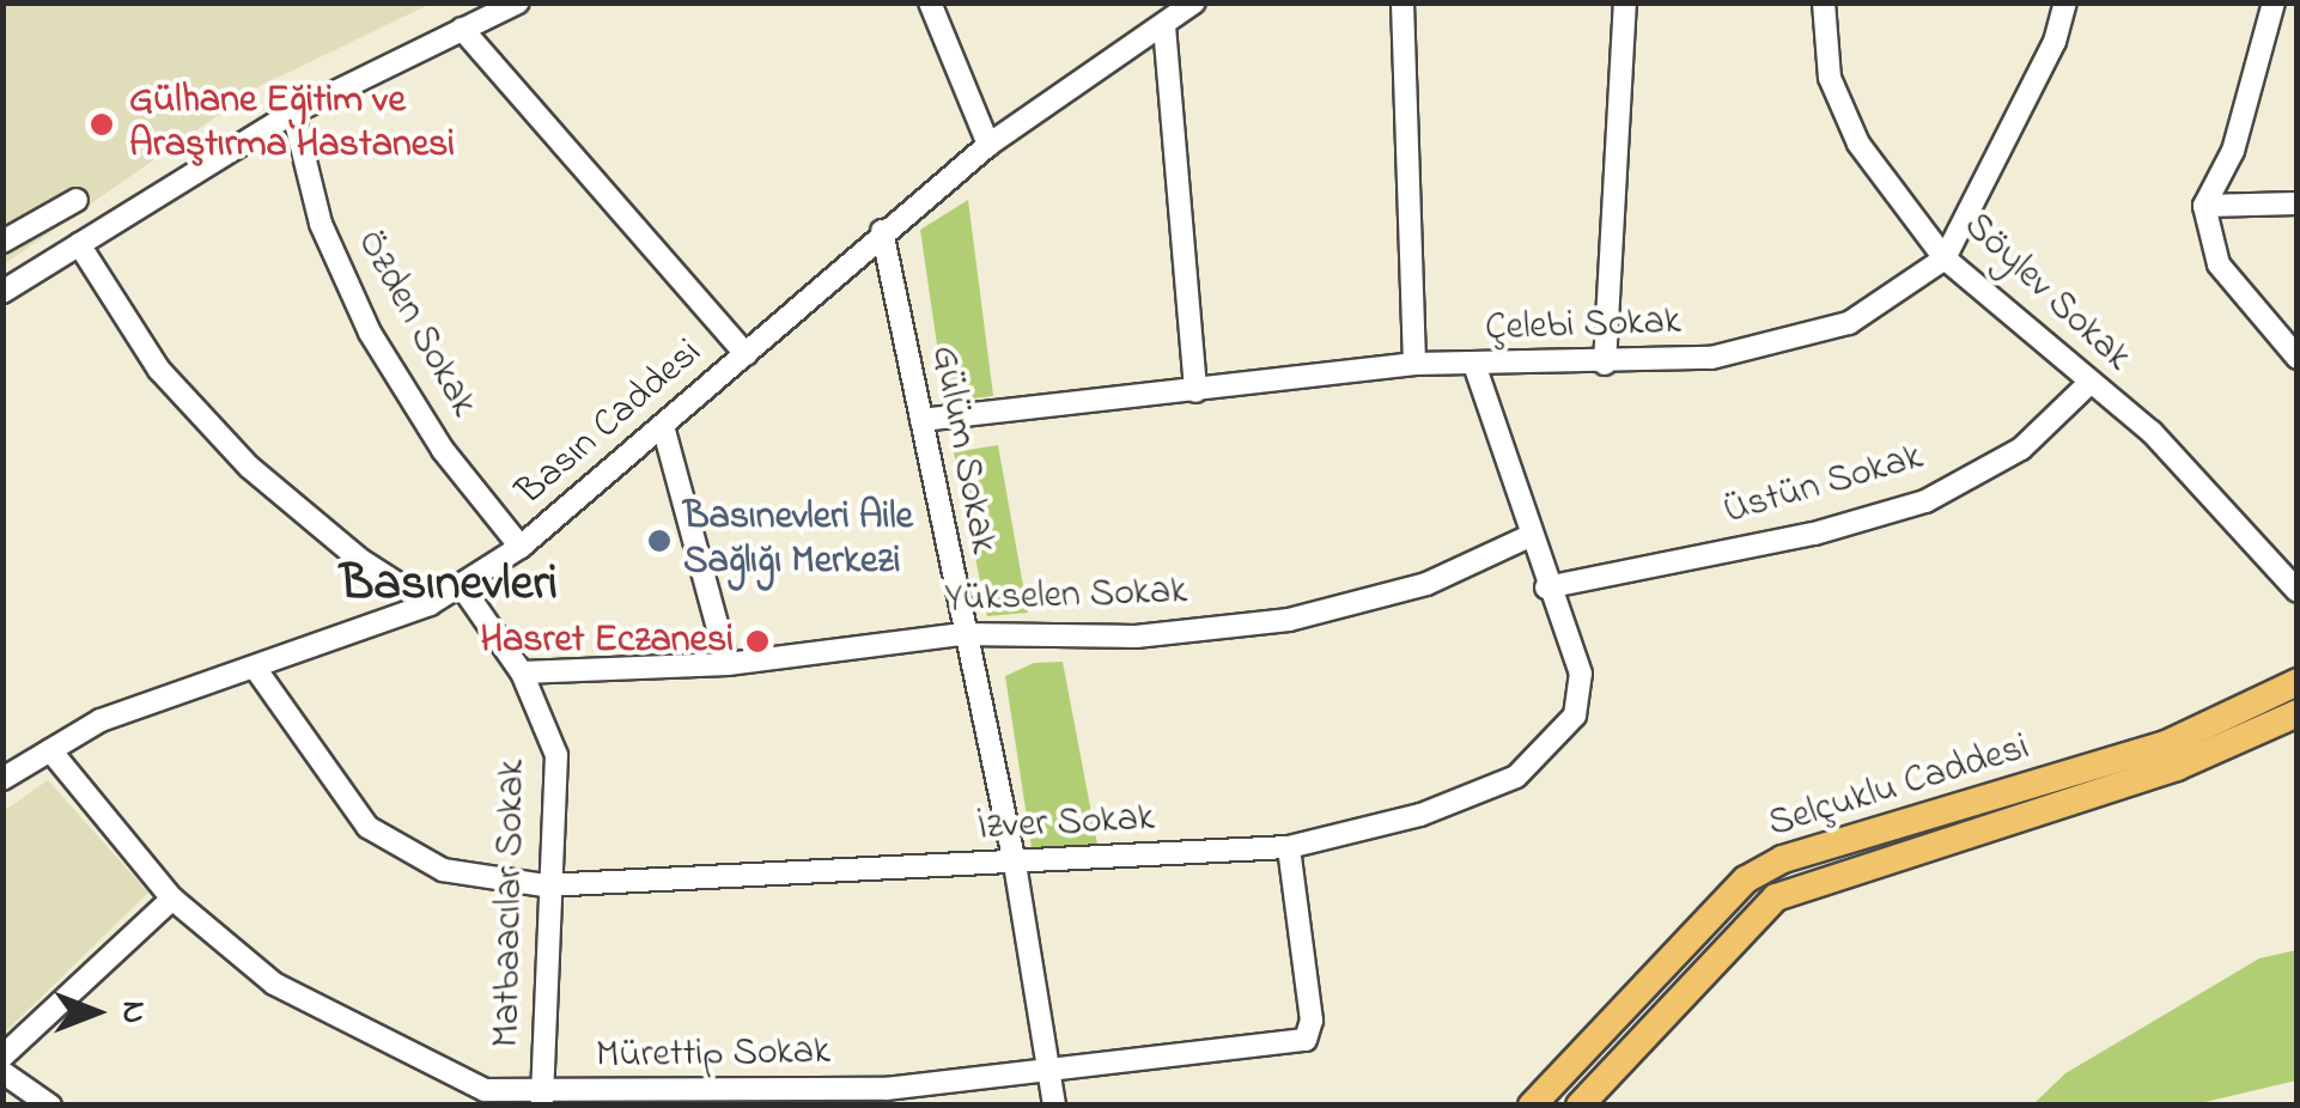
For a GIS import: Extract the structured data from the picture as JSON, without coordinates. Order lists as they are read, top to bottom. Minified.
{"streets":{"main road":["Selçuklu Caddesi"],"street":["Söylev Sokak","Özden Sokak","Çelebi Sokak","Basın Caddesi","Gülüm Sokak","Üstün Sokak","Yükselen Sokak","İzver Sokak","Matbaacılar Sokak","Mürettip Sokak"]},"crossings":[["Söylev Sokak","Çelebi Sokak"],["Söylev Sokak","Üstün Sokak"],["Özden Sokak","Basın Caddesi"],["Çelebi Sokak","Gülüm Sokak"],["Çelebi Sokak","İzver Sokak"],["Basın Caddesi","Gülüm Sokak"],["Basın Caddesi","İzver Sokak"],["Basın Caddesi","Matbaacılar Sokak"],["Basın Caddesi","Mürettip Sokak"],["Gülüm Sokak","Yükselen Sokak"],["Gülüm Sokak","İzver Sokak"],["Gülüm Sokak","Mürettip Sokak"],["Üstün Sokak","İzver Sokak"],["Yükselen Sokak","İzver Sokak"],["Yükselen Sokak","Matbaacılar Sokak"],["İzver Sokak","Matbaacılar Sokak"],["İzver Sokak","Mürettip Sokak"],["Matbaacılar Sokak","Mürettip Sokak"]],"districts":["Basınevleri"],"places":["Gülhane Eğitim ve Araştırma Hastanesi","Basınevleri Aile Sağlığı Merkezi","Hasret Eczanesi"],"north":"right"}
